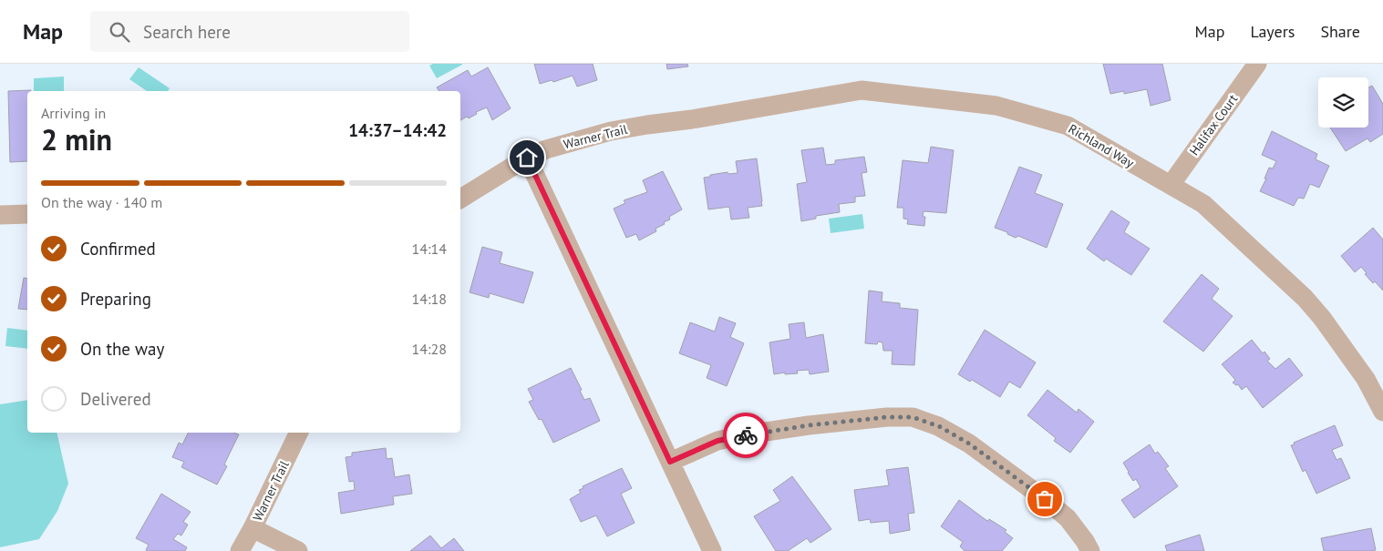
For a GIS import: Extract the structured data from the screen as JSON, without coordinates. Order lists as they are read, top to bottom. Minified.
{"streets":{"street":["Halifax Court","Warner Trail","Richland Way"]},"crossings":[["Halifax Court","Richland Way"],["Warner Trail","Richland Way"]],"page":{"header":"Map","search":"Search here","nav":["Map","Layers","Share"],"heading":["2 min","Arriving in","14:37–14:42"],"bar":"On the way · 140 m","list":[["Confirmed","14:14"],["Preparing","14:18"],["On the way","14:28"],"Delivered"]}}
